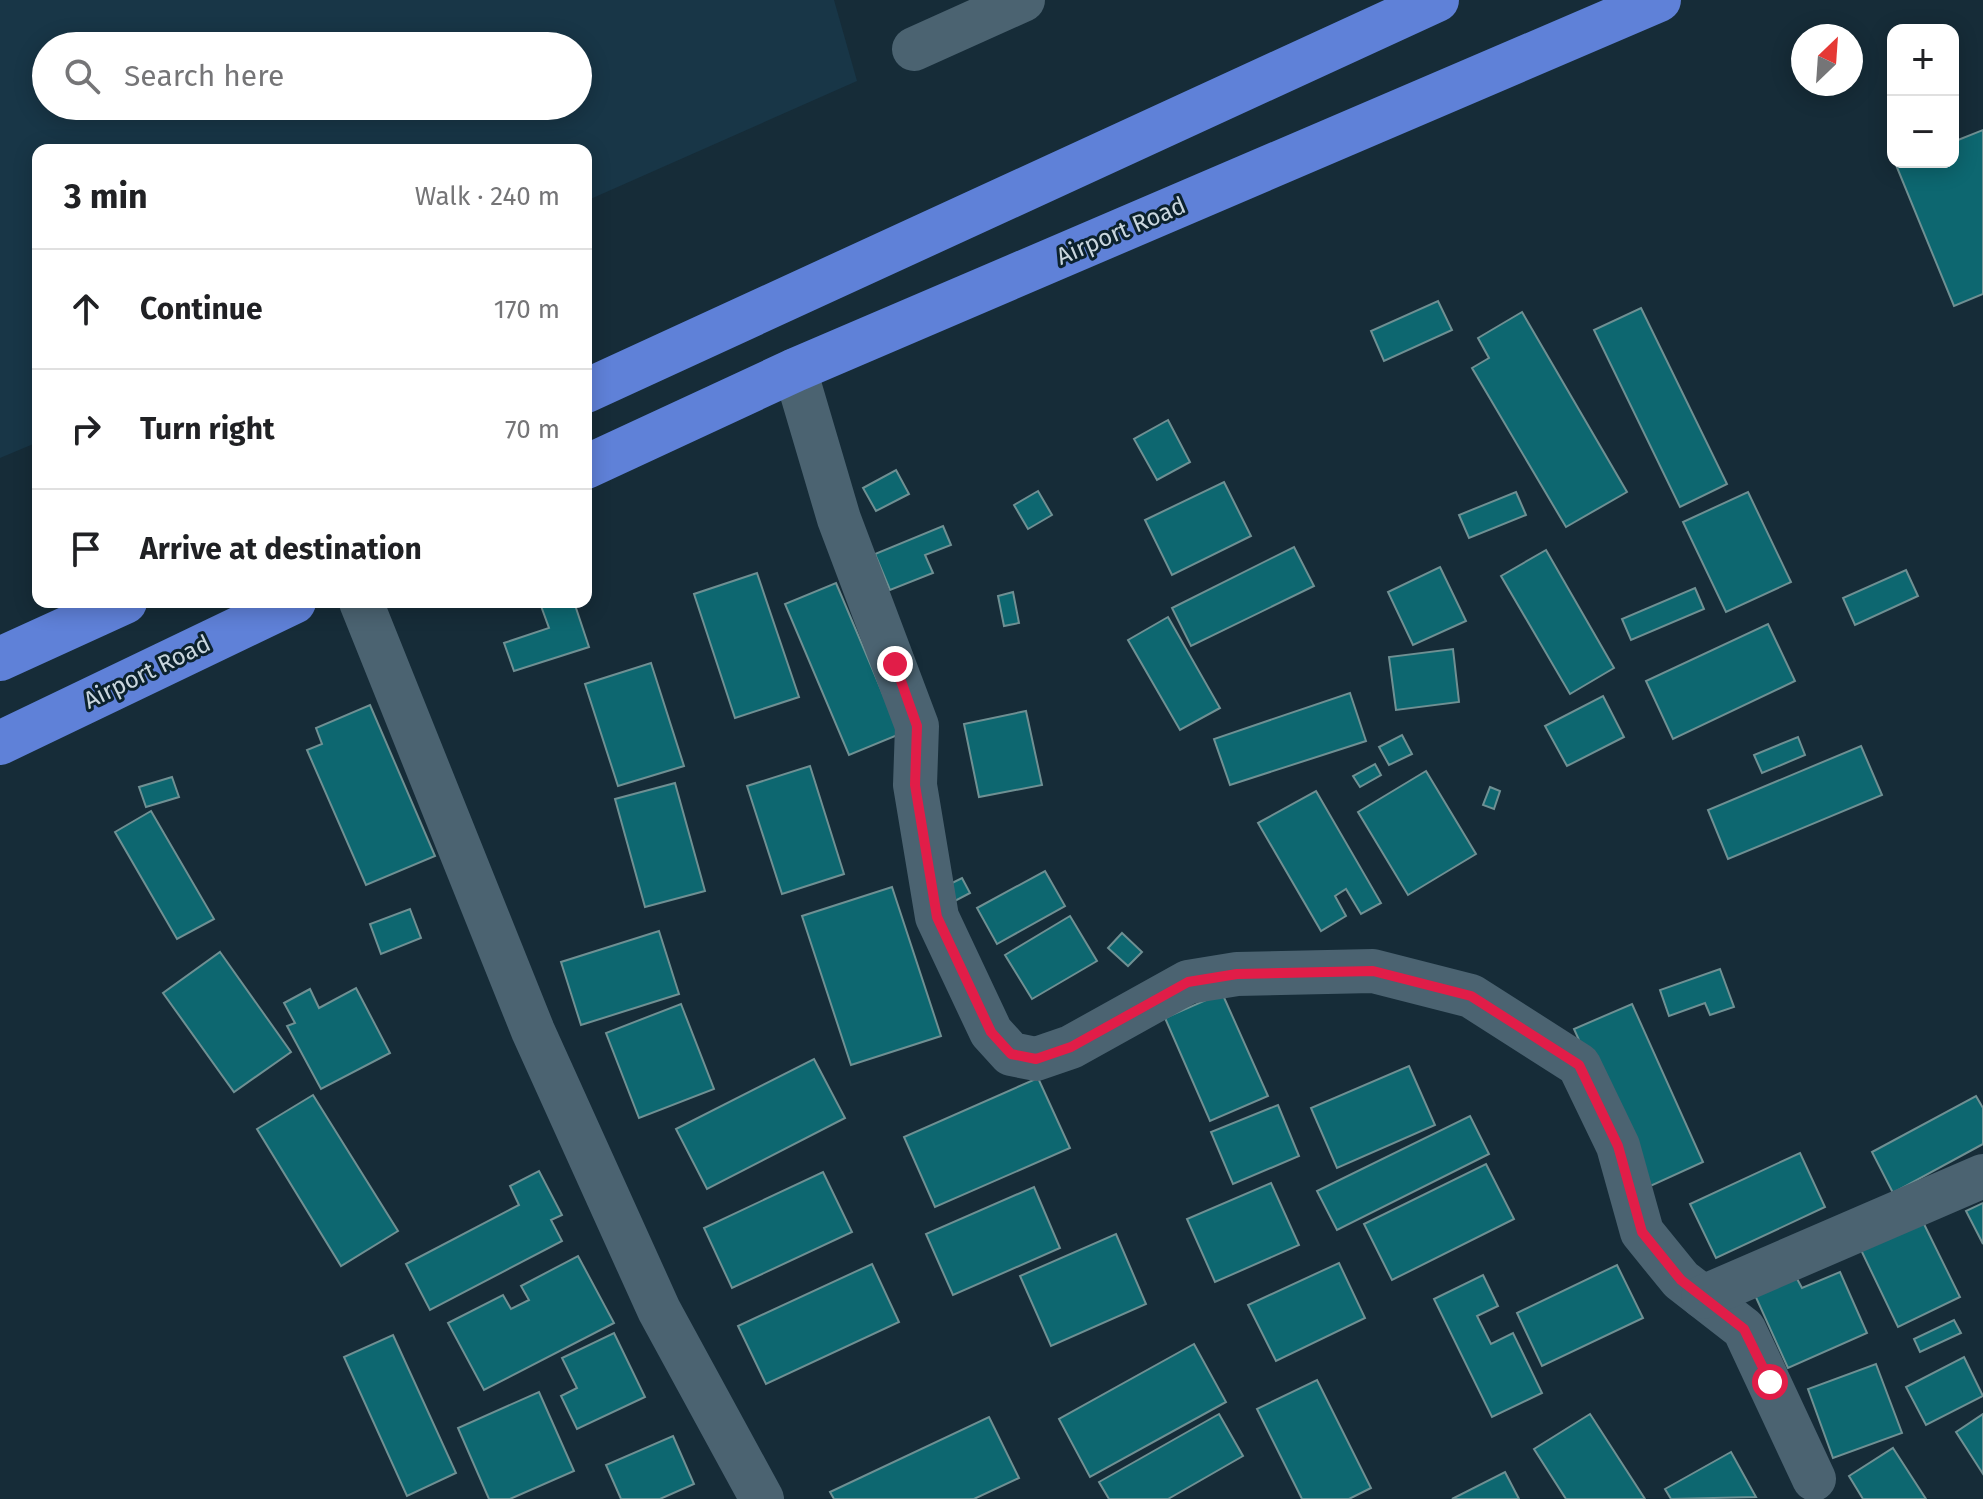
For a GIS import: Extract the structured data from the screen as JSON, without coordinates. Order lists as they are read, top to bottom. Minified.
{"streets":{"highway":["Airport Road"]},"north":"top right","page":{"map_buttons":["+","−"],"search":"Search here","heading":["3 min","Walk · 240 m"],"list":[["Continue","170 m"],["Turn right","70 m"],"Arrive at destination"]}}
